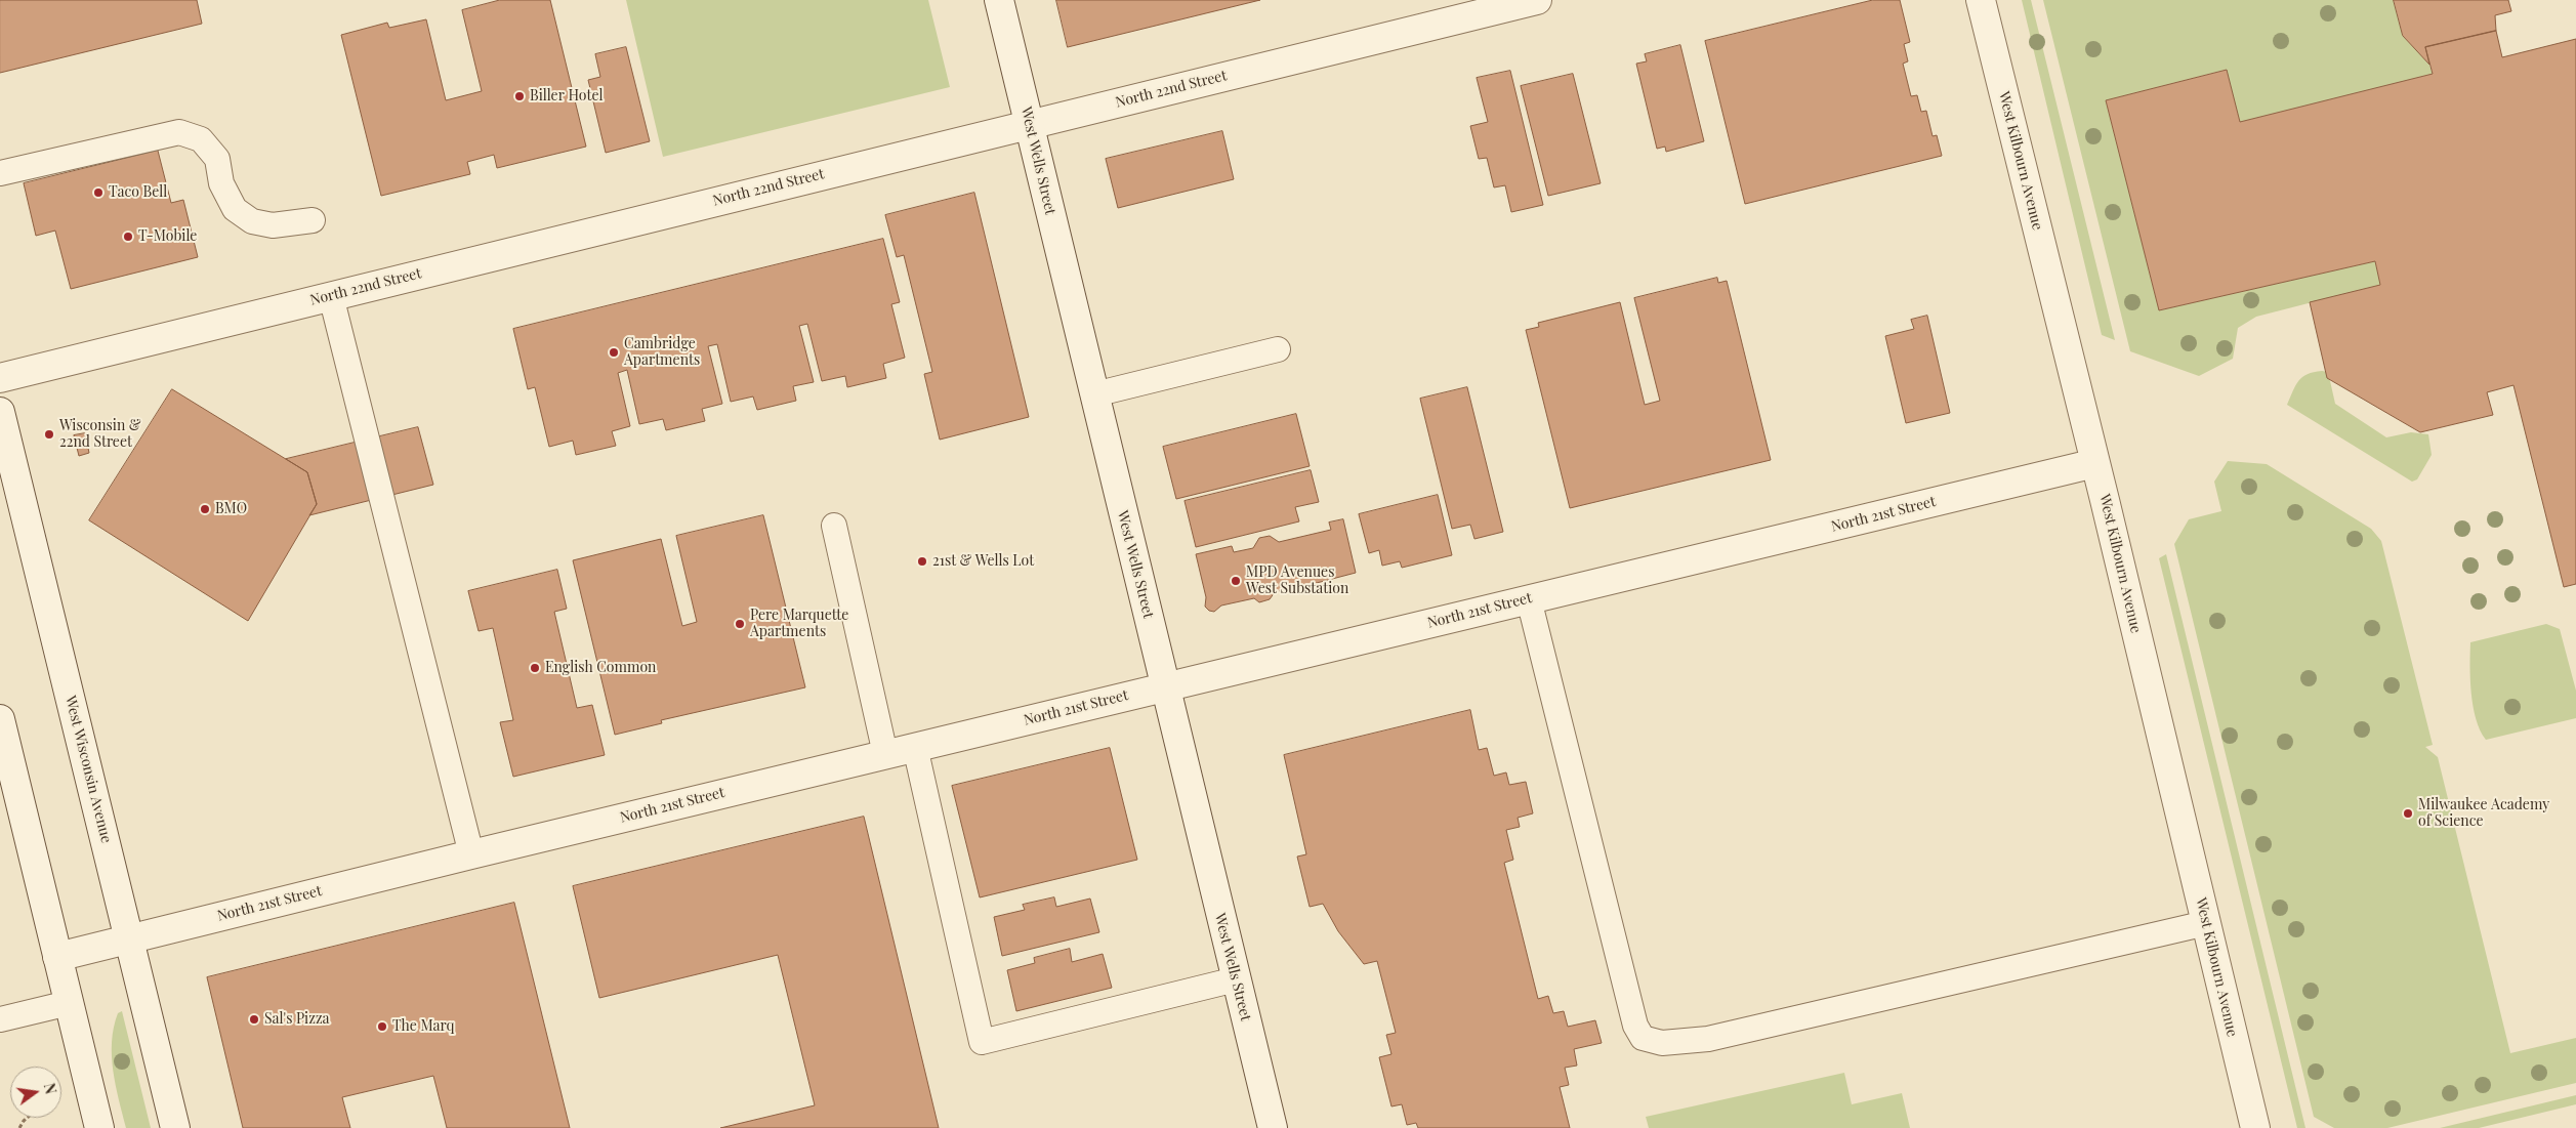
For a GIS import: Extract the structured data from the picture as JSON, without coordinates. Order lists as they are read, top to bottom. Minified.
{"streets":{"street":["North 22nd Street","West Wells Street","West Kilbourn Avenue","North 21st Street","West Wisconsin Avenue"]},"crossings":[["North 22nd Street","West Wells Street"],["West Wells Street","North 21st Street"],["West Kilbourn Avenue","North 21st Street"],["North 21st Street","West Wisconsin Avenue"]],"places":["Biller Hotel","Taco Bell","T-Mobile","Cambridge Apartments","Wisconsin & 22nd Street","BMO","21st & Wells Lot","MPD Avenues West Substation","Pere Marquette Apartments","English Common","Milwaukee Academy of Science","Sal's Pizza","The Marq"],"north":"right"}
